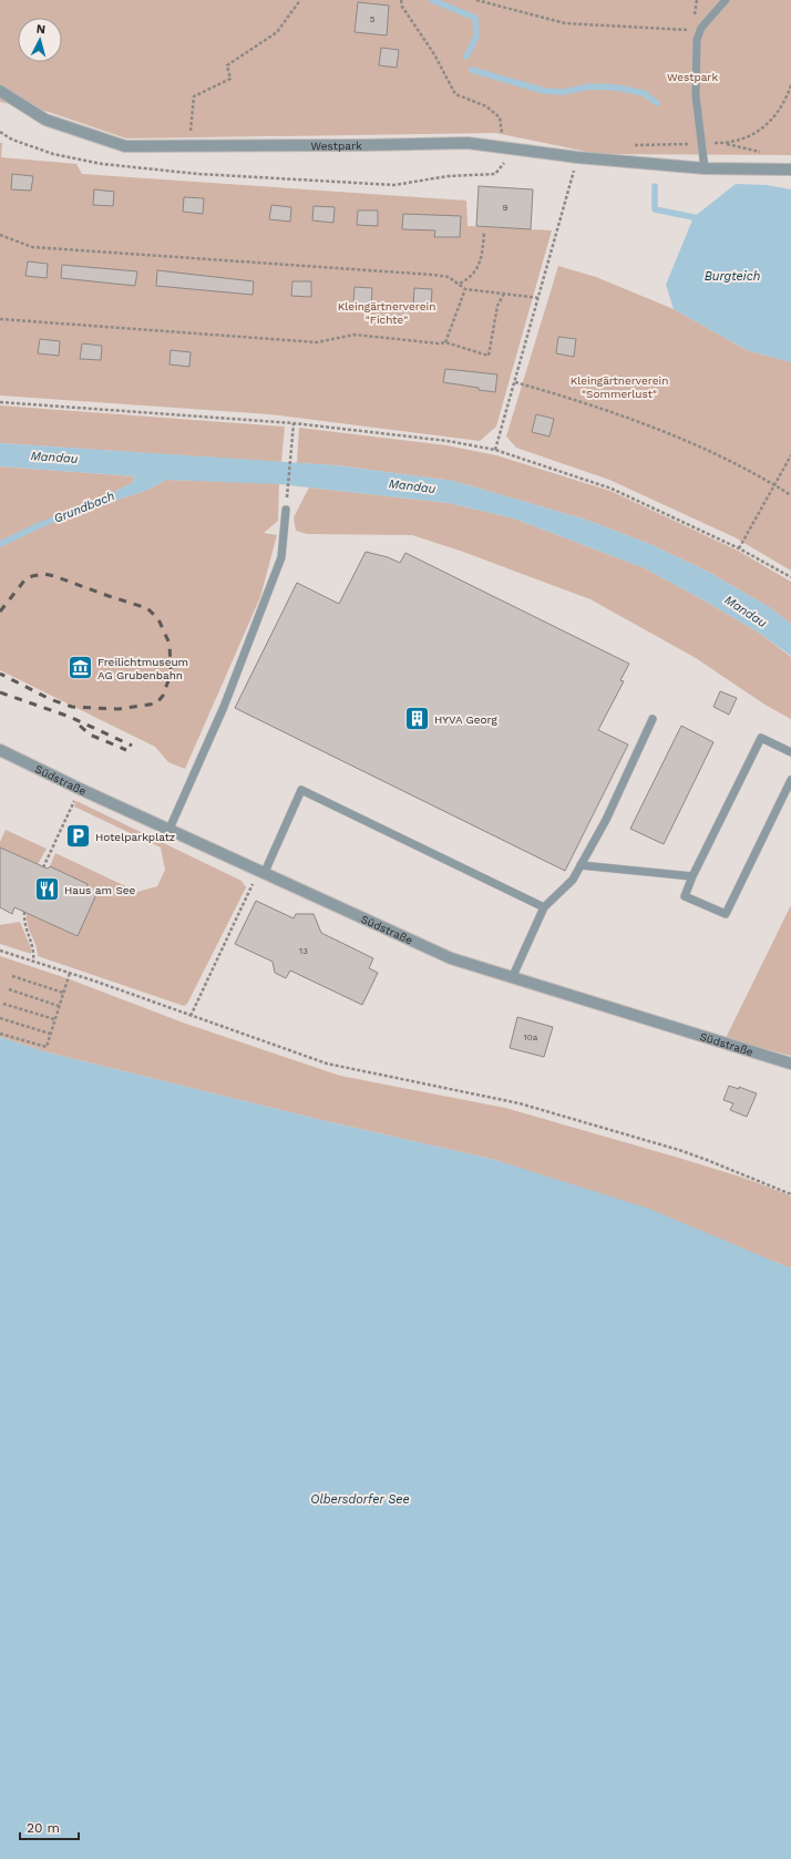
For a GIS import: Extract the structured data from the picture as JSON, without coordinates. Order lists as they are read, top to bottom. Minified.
{"streets":{"street":["Westpark","Südstraße"]},"water":["Burgteich","Mandau","Grundbach","Olbersdorfer See"],"parks":["Westpark","Kleingärtnerverein \"Fichte\"","Kleingärtnerverein \"Sommerlust\""],"places":{"museum":["Freilichtmuseum AG Grubenbahn"],"building":["HYVA Georg"],"parking":["Hotelparkplatz"],"restaurant":["Haus am See"]},"house_numbers":["5","9","13","10a"],"scale_bar":"20 m","north":"top"}
